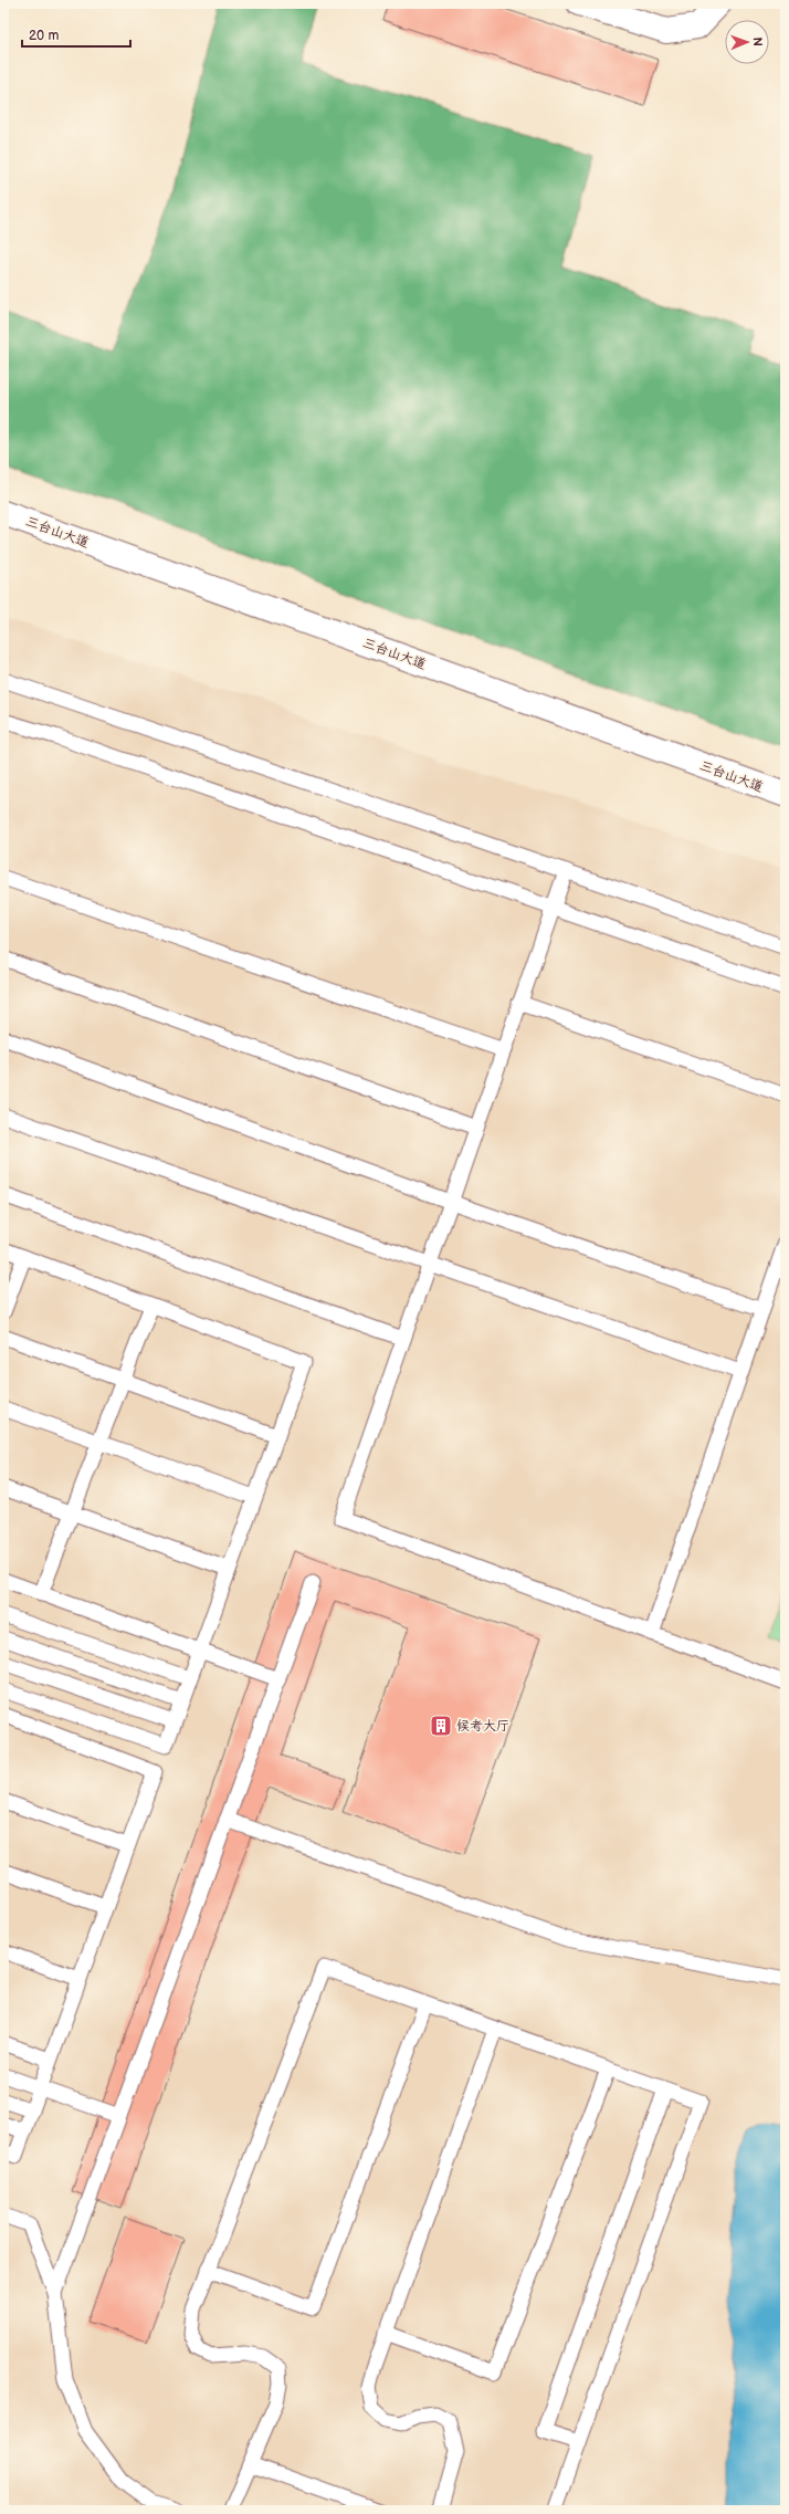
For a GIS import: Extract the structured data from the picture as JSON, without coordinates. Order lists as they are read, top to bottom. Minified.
{"streets":{"main road":["三台山大道"]},"places":{"building":["候考大厅"]},"scale_bar":"20 m","north":"right"}
